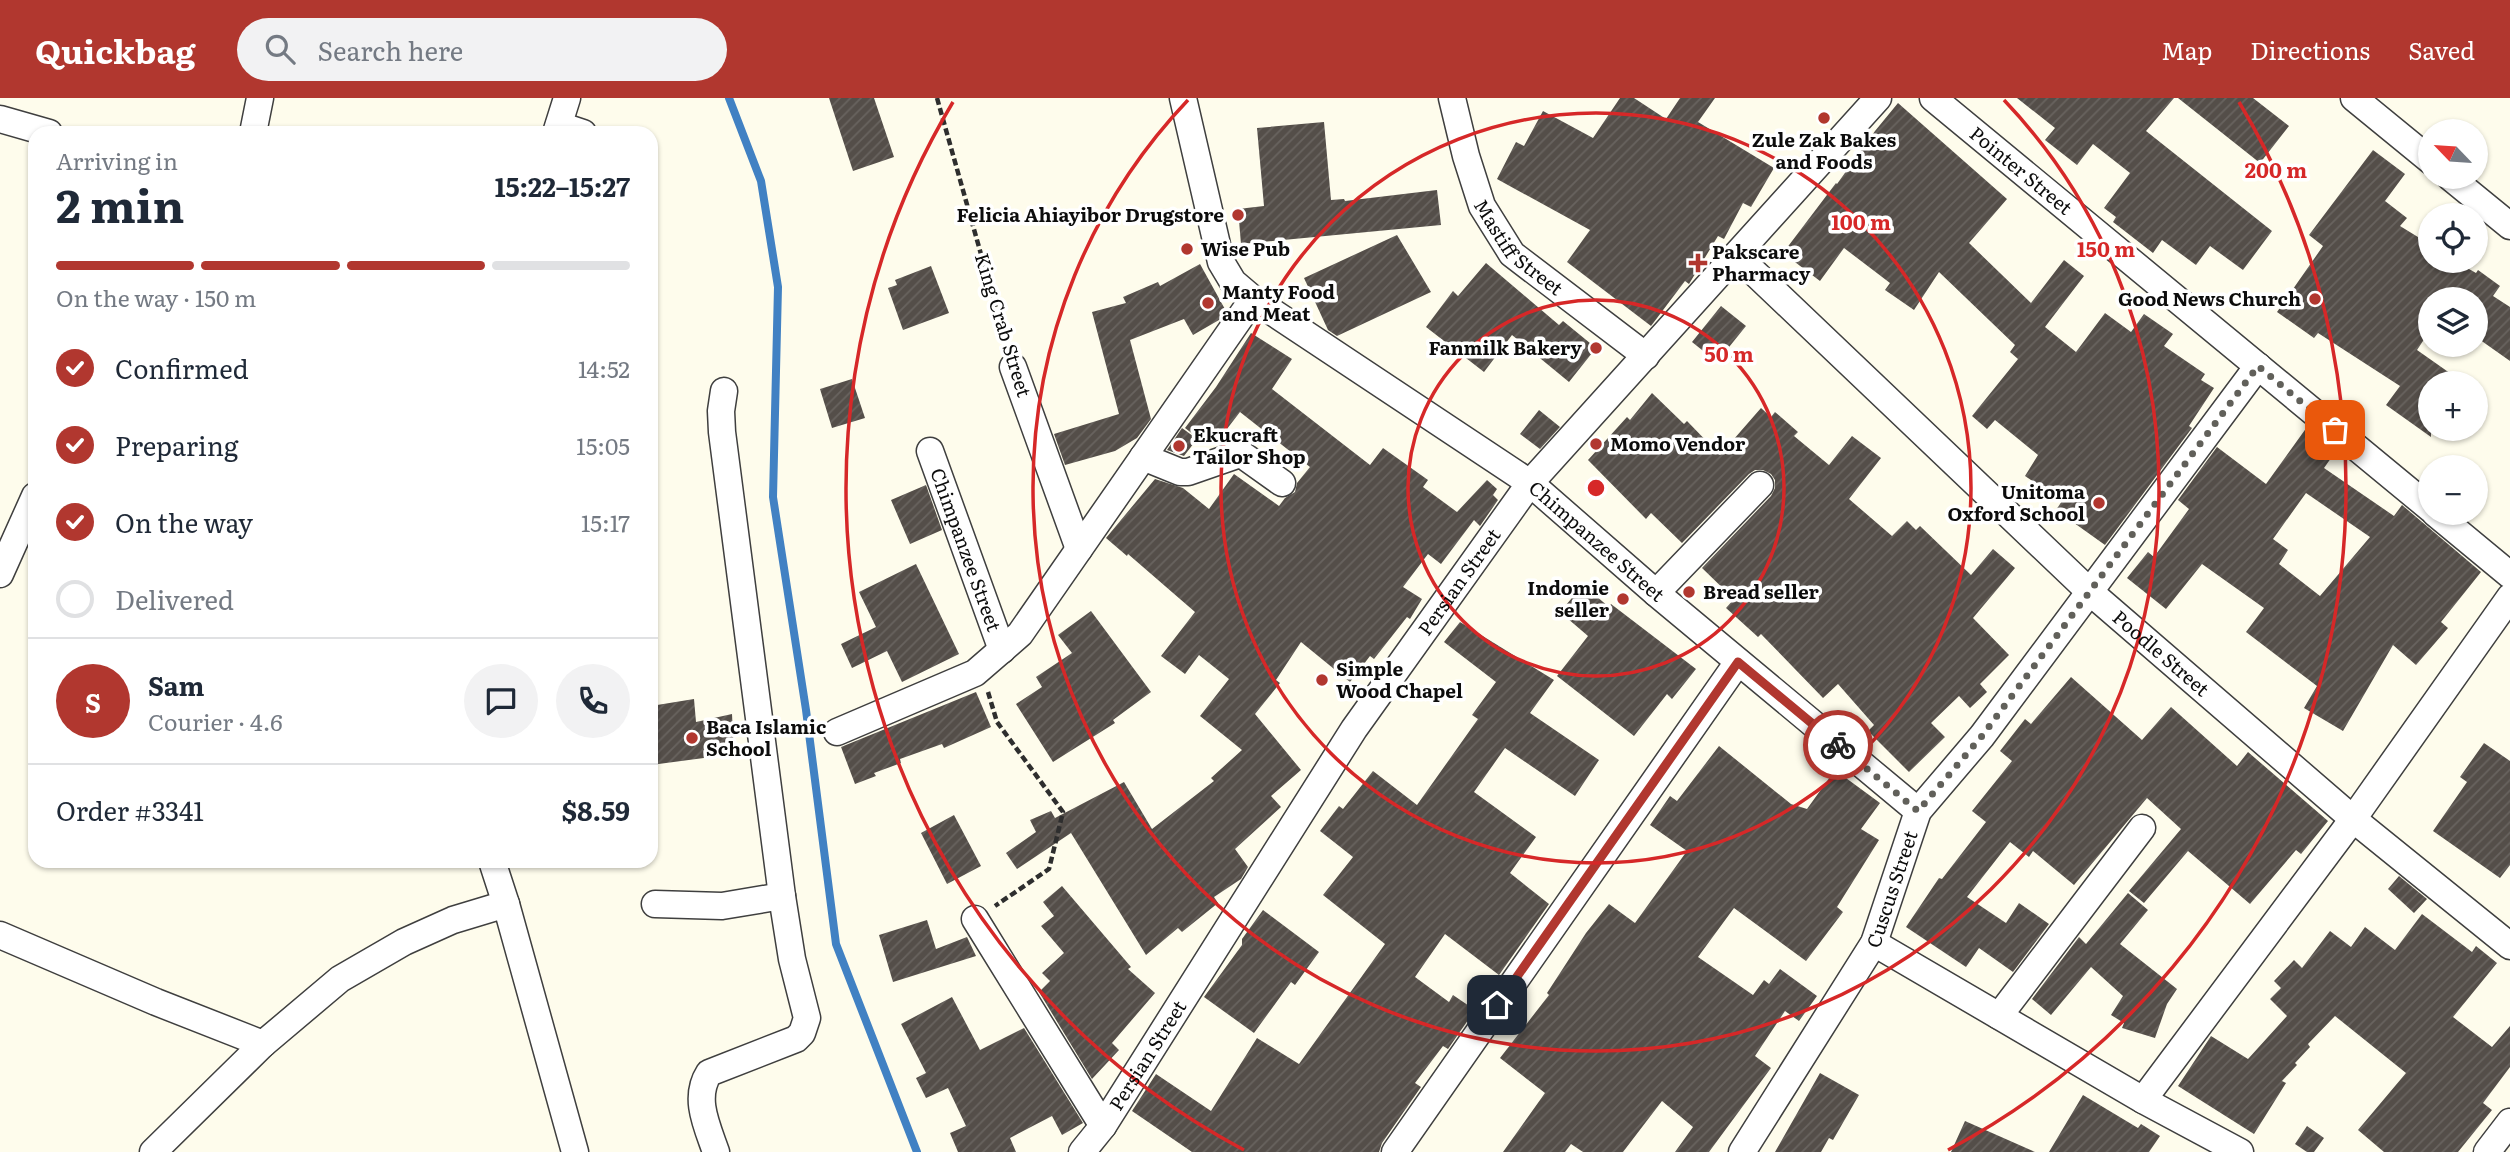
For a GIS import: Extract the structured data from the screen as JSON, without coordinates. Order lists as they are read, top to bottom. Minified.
{"streets":{"street":["Pointer Street","Mastiff Street","King Crab Street","Chimpanzee Street","Persian Street","Poodle Street","Cuscus Street"]},"crossings":[["Pointer Street","Cuscus Street"],["Mastiff Street","Persian Street"],["King Crab Street","Chimpanzee Street"],["Chimpanzee Street","Persian Street"],["Chimpanzee Street","Cuscus Street"],["Persian Street","Poodle Street"],["Poodle Street","Cuscus Street"]],"places":{"other":["Zule Zak Bakes and Foods","Felicia Ahiayibor Drugstore","Wise Pub","Good News Church","Manty Food and Meat","Fanmilk Bakery","Momo Vendor","Ekucraft Tailor Shop","Unitoma Oxford School","Bread seller","Indomie seller","Simple Wood Chapel","Baca Islamic School"],"health":["Pakscare Pharmacy"]},"north":"top left","page":{"header":"Quickbag","search":"Search here","nav":["Map","Directions","Saved"],"map_buttons":["+","−"],"heading":["2 min","Arriving in","15:22–15:27"],"panel":["Sam","Courier · 4.6","Order #3341","$8.59"],"bar":"On the way · 150 m","list":[["Confirmed","14:52"],["Preparing","15:05"],["On the way","15:17"],"Delivered"],"round":"S"},"rings":["200 m","100 m","150 m","50 m"]}
